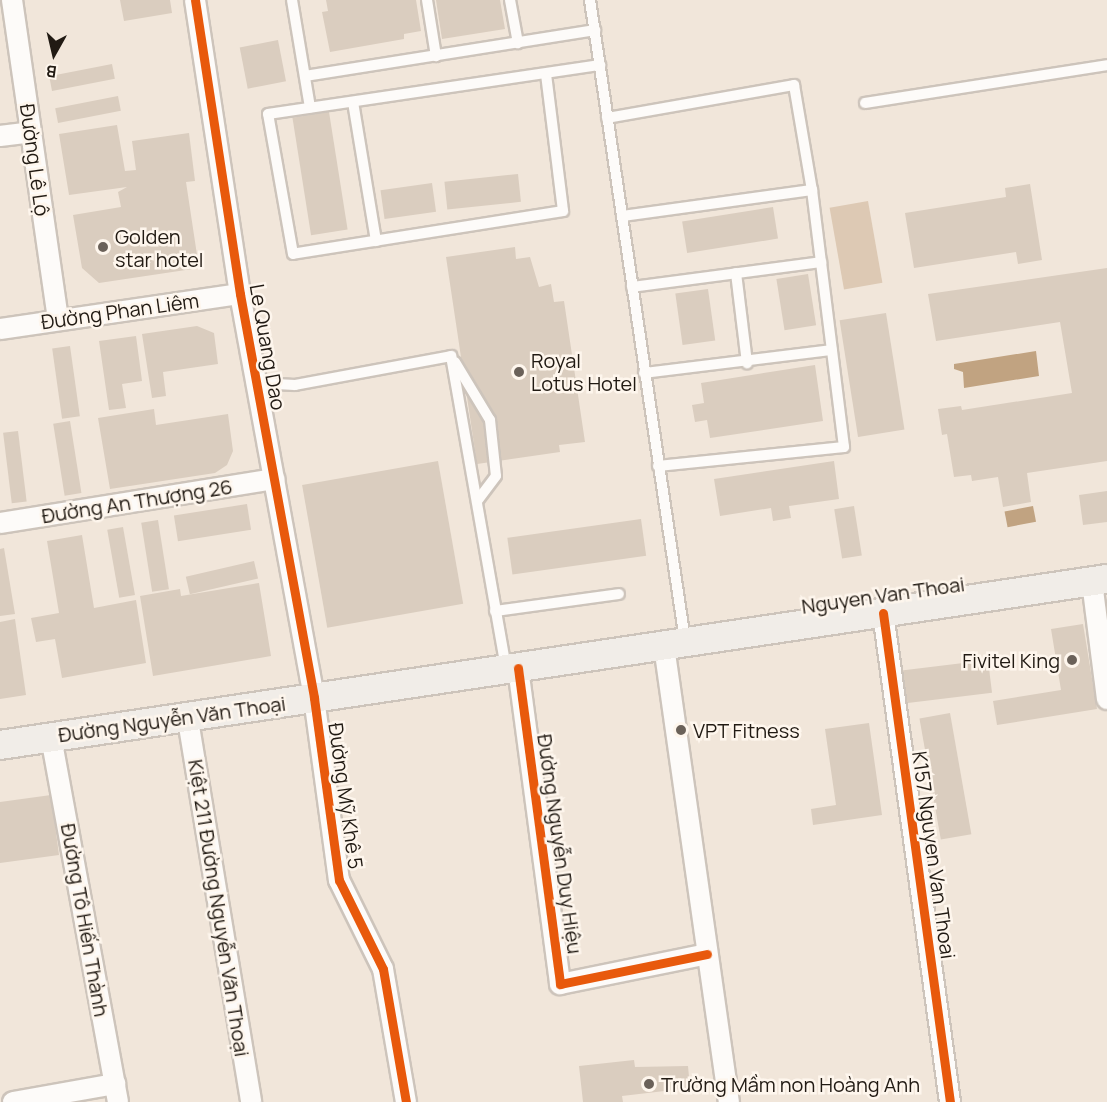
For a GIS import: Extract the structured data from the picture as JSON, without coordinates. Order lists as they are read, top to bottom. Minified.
{"streets":{"main road":["Nguyen Van Thoai","Đường Nguyễn Văn Thoại"],"street":["Đường Lê Lộ","Đường Phan Liêm","Le Quang Dao","Đường An Thượng 26","Đường Mỹ Khê 5","Đường Nguyễn Duy Hiệu","K157 Nguyen Van Thoai","Kiệt 211 Đường Nguyễn Văn Thoại","Đường Tô Hiến Thành"]},"crossings":[["Đường Lê Lộ","Đường Phan Liêm"],["Đường Phan Liêm","Le Quang Dao"],["Le Quang Dao","Đường An Thượng 26"],["Le Quang Dao","Đường Nguyễn Văn Thoại"],["Le Quang Dao","Đường Mỹ Khê 5"],["Nguyen Van Thoai","Đường Nguyễn Văn Thoại"],["Nguyen Van Thoai","K157 Nguyen Van Thoai"],["Đường Nguyễn Văn Thoại","Đường Mỹ Khê 5"],["Đường Nguyễn Văn Thoại","Đường Nguyễn Duy Hiệu"],["Đường Nguyễn Văn Thoại","Kiệt 211 Đường Nguyễn Văn Thoại"],["Đường Nguyễn Văn Thoại","Đường Tô Hiến Thành"]],"places":["Golden star hotel","Royal Lotus Hotel","Fivitel King","VPT Fitness","Trường Mầm non Hoàng Anh"],"north":"bottom"}
